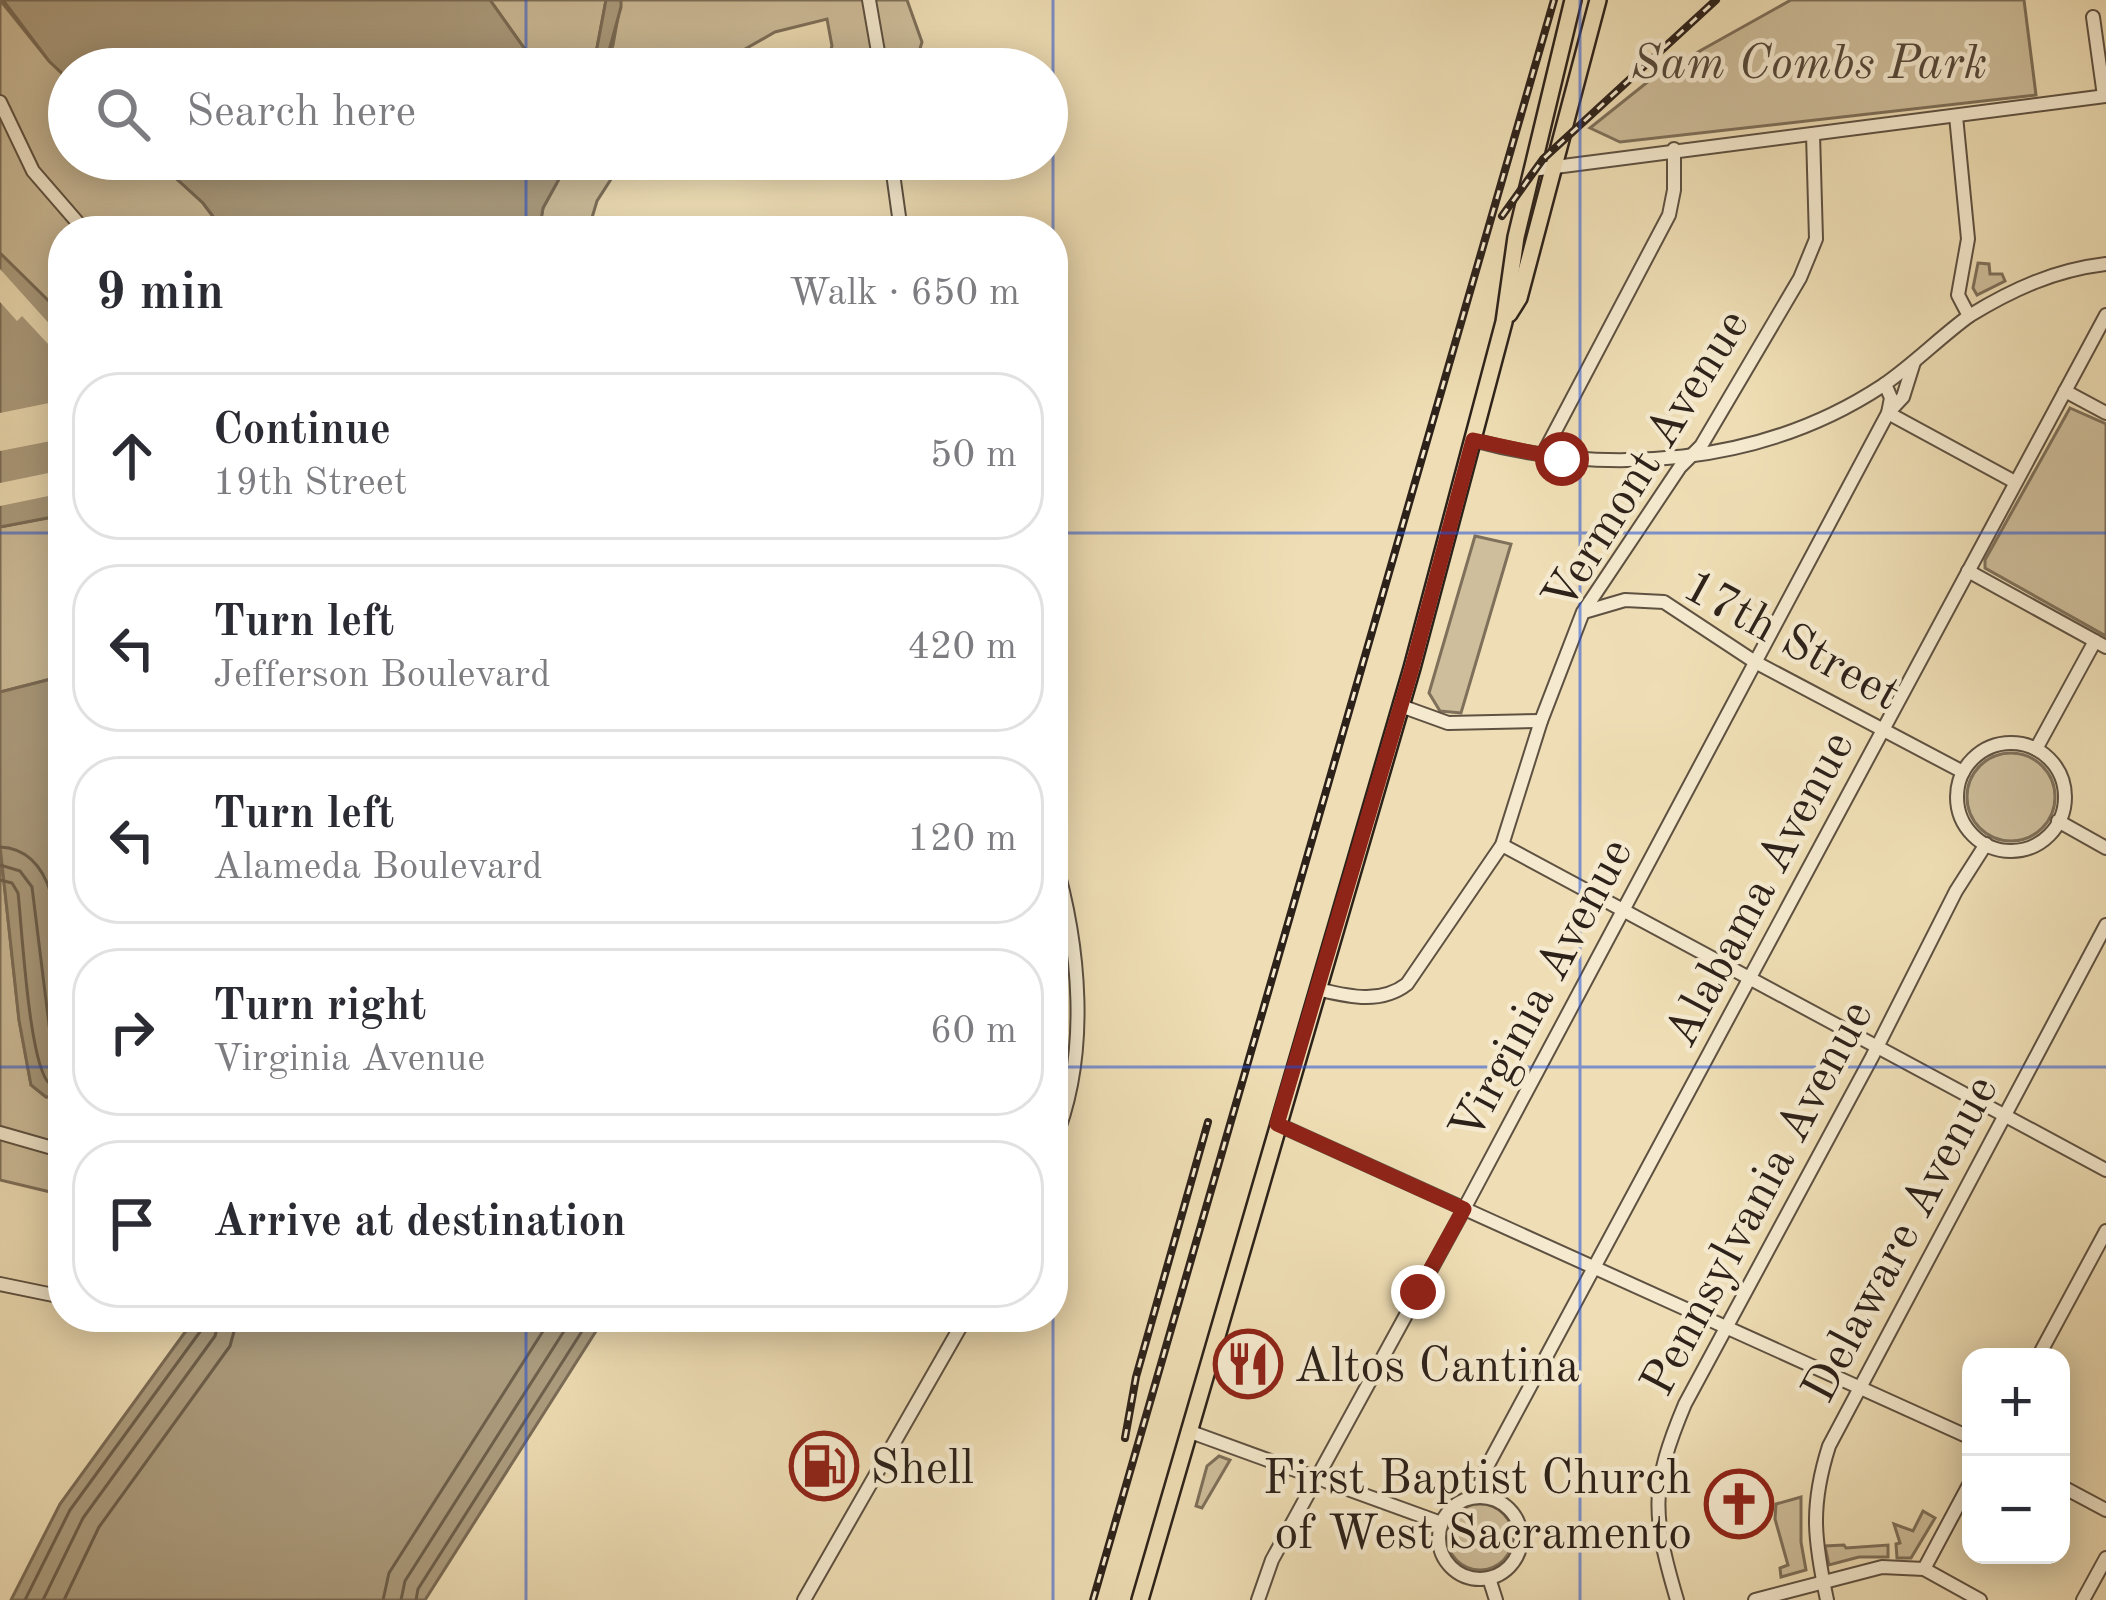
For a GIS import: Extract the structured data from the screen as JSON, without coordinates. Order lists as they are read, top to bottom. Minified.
{"streets":{"street":["Vermont Avenue","17th Street","Alabama Avenue","Virginia Avenue","Pennsylvania Avenue","Delaware Avenue"]},"crossings":[["Vermont Avenue","17th Street"],["Vermont Avenue","Virginia Avenue"],["17th Street","Alabama Avenue"],["17th Street","Virginia Avenue"],["17th Street","Pennsylvania Avenue"]],"parks":["Sam Combs Park"],"places":{"restaurant":["Altos Cantina"],"fuel station":["Shell"],"church":["First Baptist Church of West Sacramento"]},"page":{"search":"Search here","heading":["9 min","Walk · 650 m"],"list":[["Continue","19th Street","50 m"],["Turn left","Jefferson Boulevard","420 m"],["Turn left","Alameda Boulevard","120 m"],["Turn right","Virginia Avenue","60 m"],"Arrive at destination"],"map_buttons":["+","−"]}}
